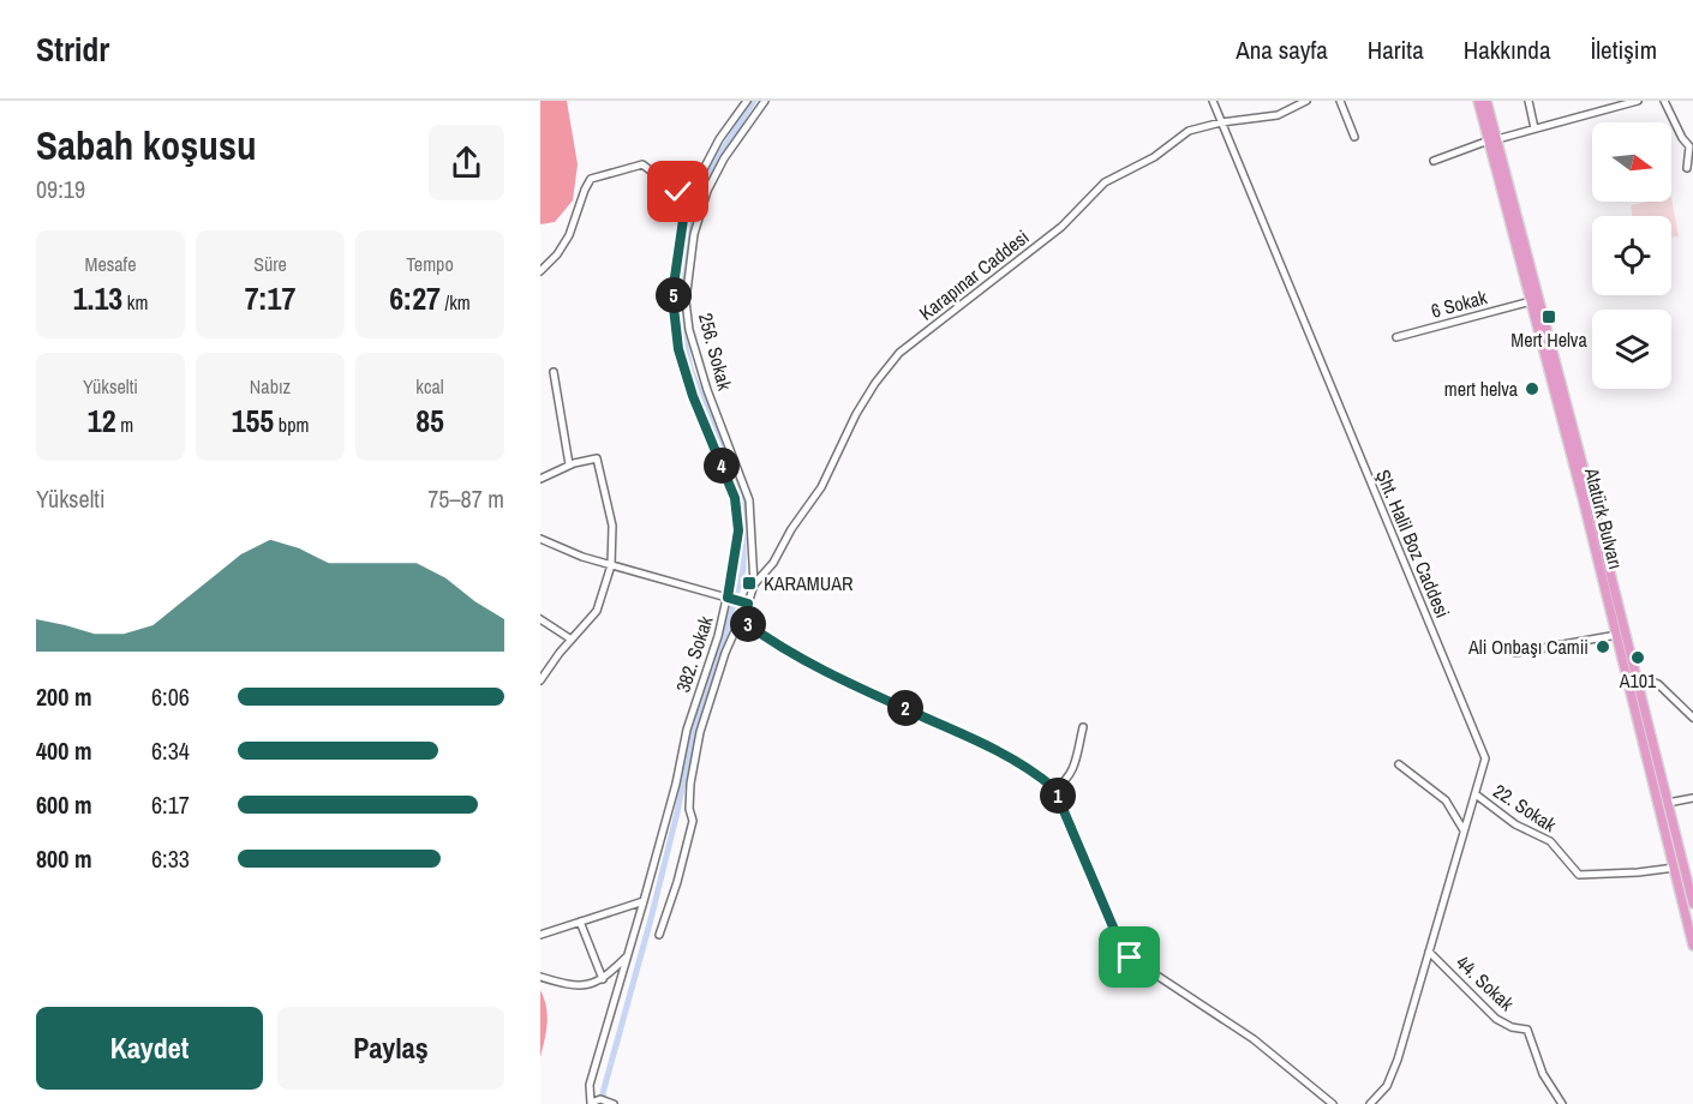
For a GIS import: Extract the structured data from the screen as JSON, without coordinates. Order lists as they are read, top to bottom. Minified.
{"streets":{"main road":["Atatürk Bulvarı"],"street":["Karapınar Caddesi","6 Sokak","256. Sokak","Şht. Halil Boz Caddesi","382. Sokak","22. Sokak","44. Sokak"]},"crossings":[["Karapınar Caddesi","256. Sokak"],["Karapınar Caddesi","Şht. Halil Boz Caddesi"],["6 Sokak","Atatürk Bulvarı"],["Atatürk Bulvarı","22. Sokak"],["Şht. Halil Boz Caddesi","22. Sokak"],["Şht. Halil Boz Caddesi","44. Sokak"]],"places":{"transit":["Mert Helva","KARAMUAR"],"other":["mert helva","Ali Onbaşı Camii","A101"]},"north":"right","page":{"header":"Stridr","nav":["Ana sayfa","Harita","Hakkında","İletişim"],"heading":["Sabah koşusu","09:19"],"stats":[["Mesafe","1.13 km"],["Süre","7:17"],["Tempo","6:27 /km"],["Yükselti","12 m"],["Nabız","155 bpm"],["kcal","85"]],"pins":["5","4","3","2","1"],"chart":["Yükselti","75–87 m"],"list":[{"name":"200 m","note":"6:06"},{"name":"400 m","note":"6:34"},{"name":"600 m","note":"6:17"},{"name":"800 m","note":"6:33"}],"buttons":["Kaydet","Paylaş"]}}
